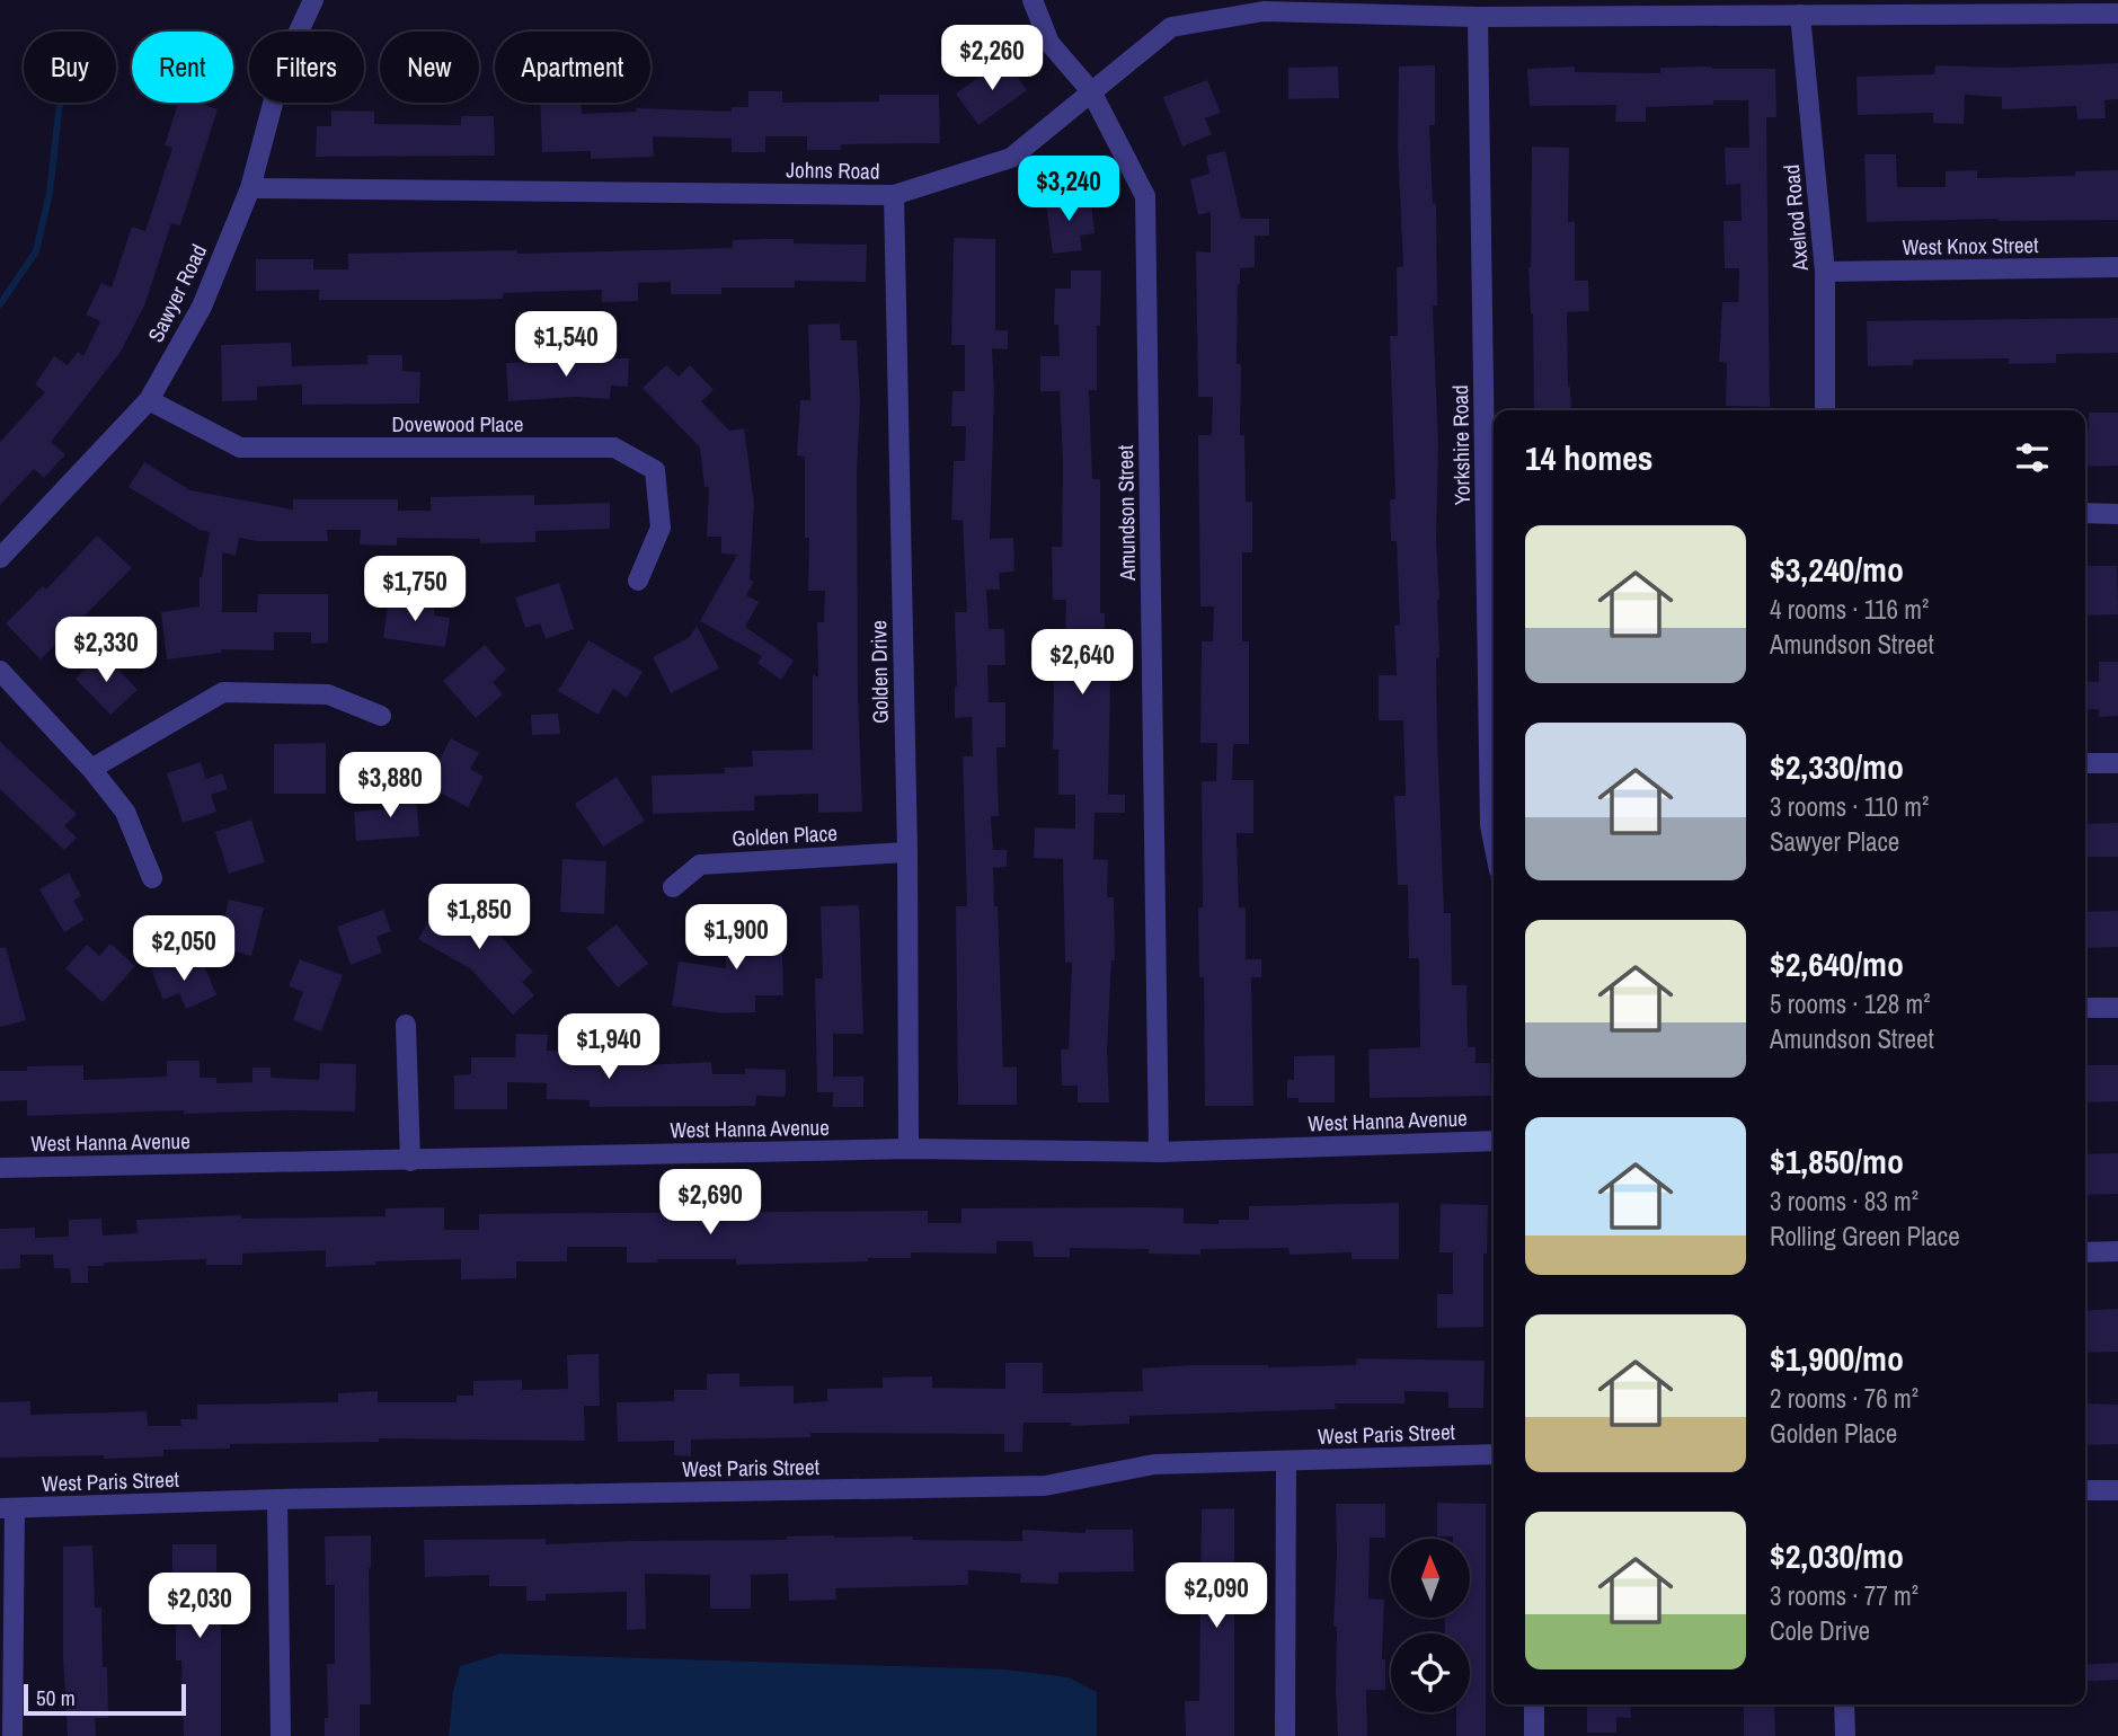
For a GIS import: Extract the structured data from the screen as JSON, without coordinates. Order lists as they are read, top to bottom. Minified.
{"streets":{"street":["Johns Road","Axelrod Road","West Knox Street","Sawyer Road","Dovewood Place","Yorkshire Road","Amundson Street","Golden Drive","Golden Place","West Hanna Avenue","West Paris Street"]},"crossings":[["Johns Road","Axelrod Road"],["Johns Road","Sawyer Road"],["Johns Road","Yorkshire Road"],["Johns Road","Amundson Street"],["Johns Road","Golden Drive"],["Axelrod Road","West Knox Street"],["Sawyer Road","Dovewood Place"],["Amundson Street","West Hanna Avenue"],["Golden Drive","Golden Place"],["Golden Drive","West Hanna Avenue"]],"scale_bar":"50 m","north":"top","page":{"price":["$2,260","$3,240","$1,540","$1,750","$2,330","$2,640","$3,880","$1,850","$1,900","$2,050","$1,940","$2,690","$2,090","$2,030"],"chip":["Buy","Rent","Filters","New","Apartment"],"heading":"14 homes","list":[{"name":"$3,240/mo","note":"4 rooms · 116 m² · Amundson Street"},{"name":"$2,330/mo","note":"3 rooms · 110 m² · Sawyer Place"},{"name":"$2,640/mo","note":"5 rooms · 128 m² · Amundson Street"},{"name":"$1,850/mo","note":"3 rooms · 83 m² · Rolling Green Place"},{"name":"$1,900/mo","note":"2 rooms · 76 m² · Golden Place"},{"name":"$2,030/mo","note":"3 rooms · 77 m² · Cole Drive"}],"scale":"50 m"}}
